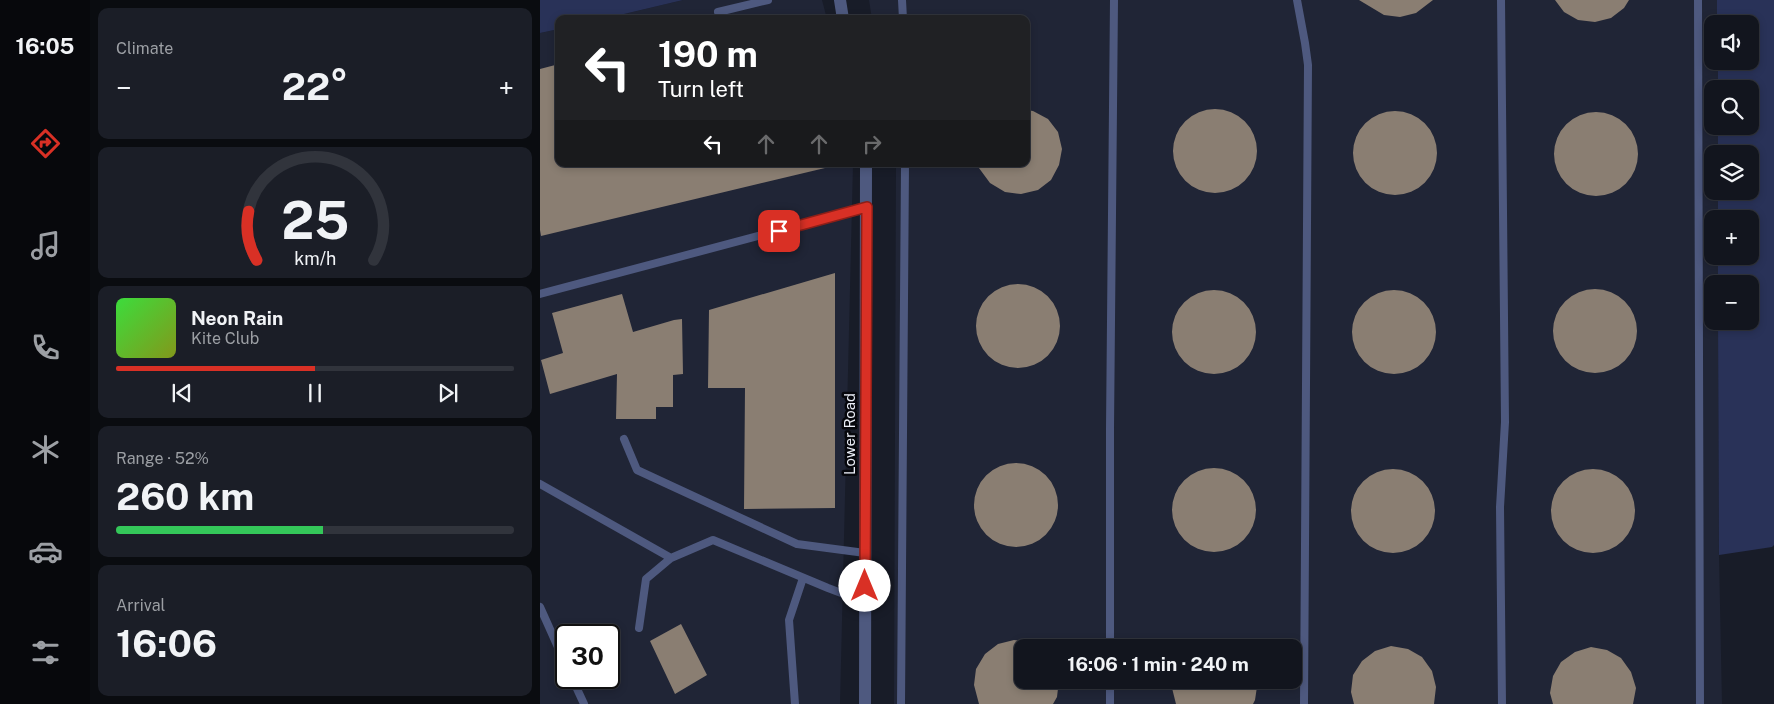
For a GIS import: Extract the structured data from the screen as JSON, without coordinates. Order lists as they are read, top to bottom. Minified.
{"streets":{"street":["Lower Road"]},"page":{"tabs":"16:05","tile":["Climate",["Range · 52%","260 km"],["Arrival","16:06"]],"map_buttons":["+","−"],"turn":["190 m","Turn left"],"heat":["−","22°","+"],"song":["Neon Rain","Kite Club"],"limit":"30","trip":"16:06 · 1 min · 240 m","gauge":["25","km/h"]}}
